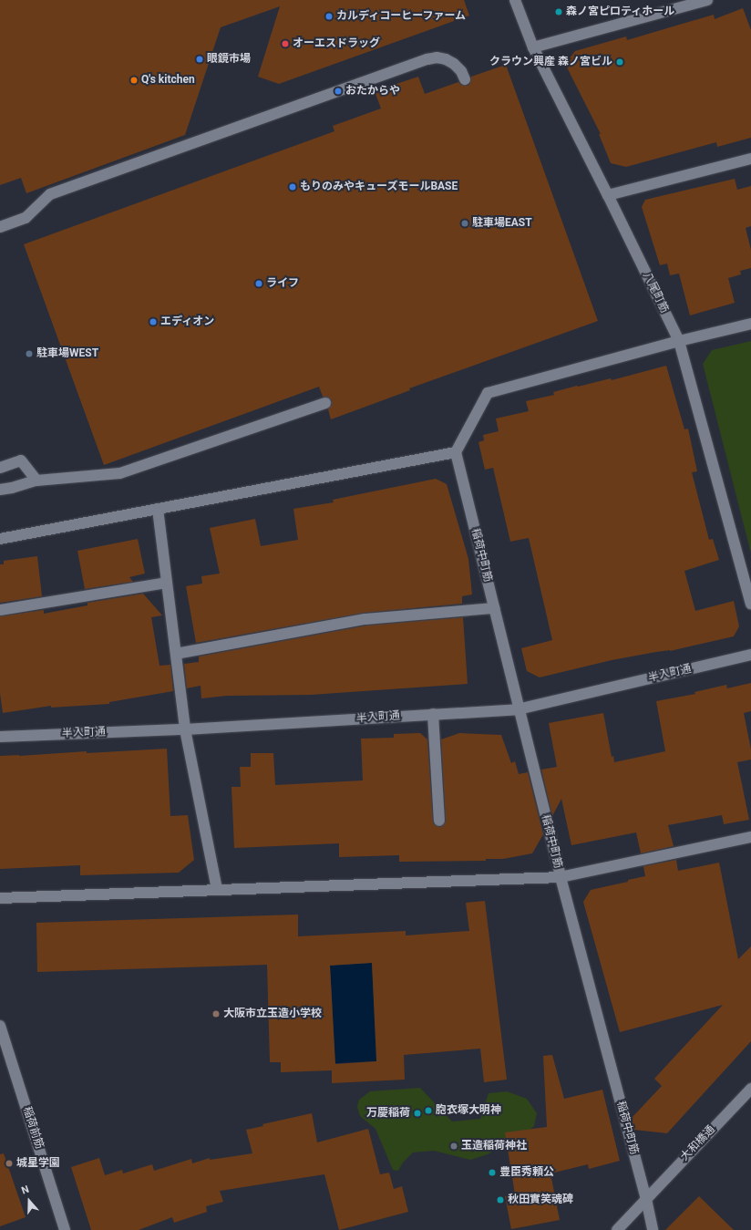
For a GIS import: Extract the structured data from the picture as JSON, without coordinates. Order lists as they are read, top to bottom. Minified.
{"streets":{"street":["八尾町筋","稲荷中町筋","半入町通","稲荷前筋","大和橋通"]},"crossings":[["稲荷中町筋","半入町通"],["稲荷中町筋","大和橋通"]],"places":["森ノ宮ピロティホール","カルディコーヒーファーム","オーエスドラッグ","眼鏡市場","クラウン興産 森ノ宮ビル","Q's kitchen","おたからや","もりのみやキューズモールBASE","駐車場EAST","ライフ","エディオン","駐車場WEST","大阪市立玉造小学校","胞衣塚大明神","万慶稲荷","玉造稲荷神社","城星学園","豊臣秀頼公","秋田實笑魂碑"],"north":"top"}
